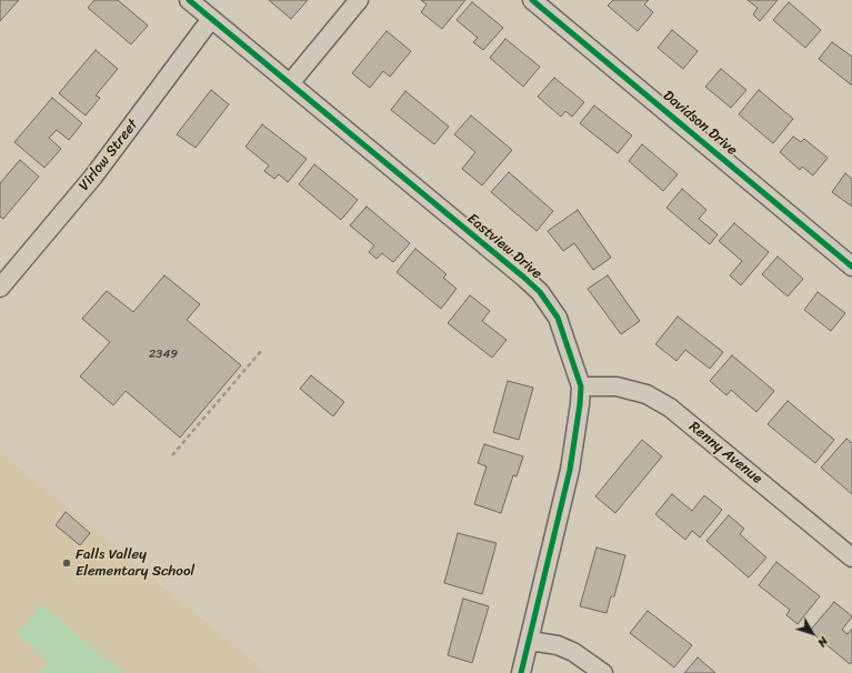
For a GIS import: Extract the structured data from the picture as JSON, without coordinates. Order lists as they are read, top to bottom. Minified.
{"streets":{"street":["Davidson Drive","Virlow Street","Eastview Drive","Renny Avenue"]},"crossings":[["Virlow Street","Eastview Drive"],["Eastview Drive","Renny Avenue"]],"places":["Falls Valley Elementary School"],"house_numbers":["2349"],"north":"bottom right"}
